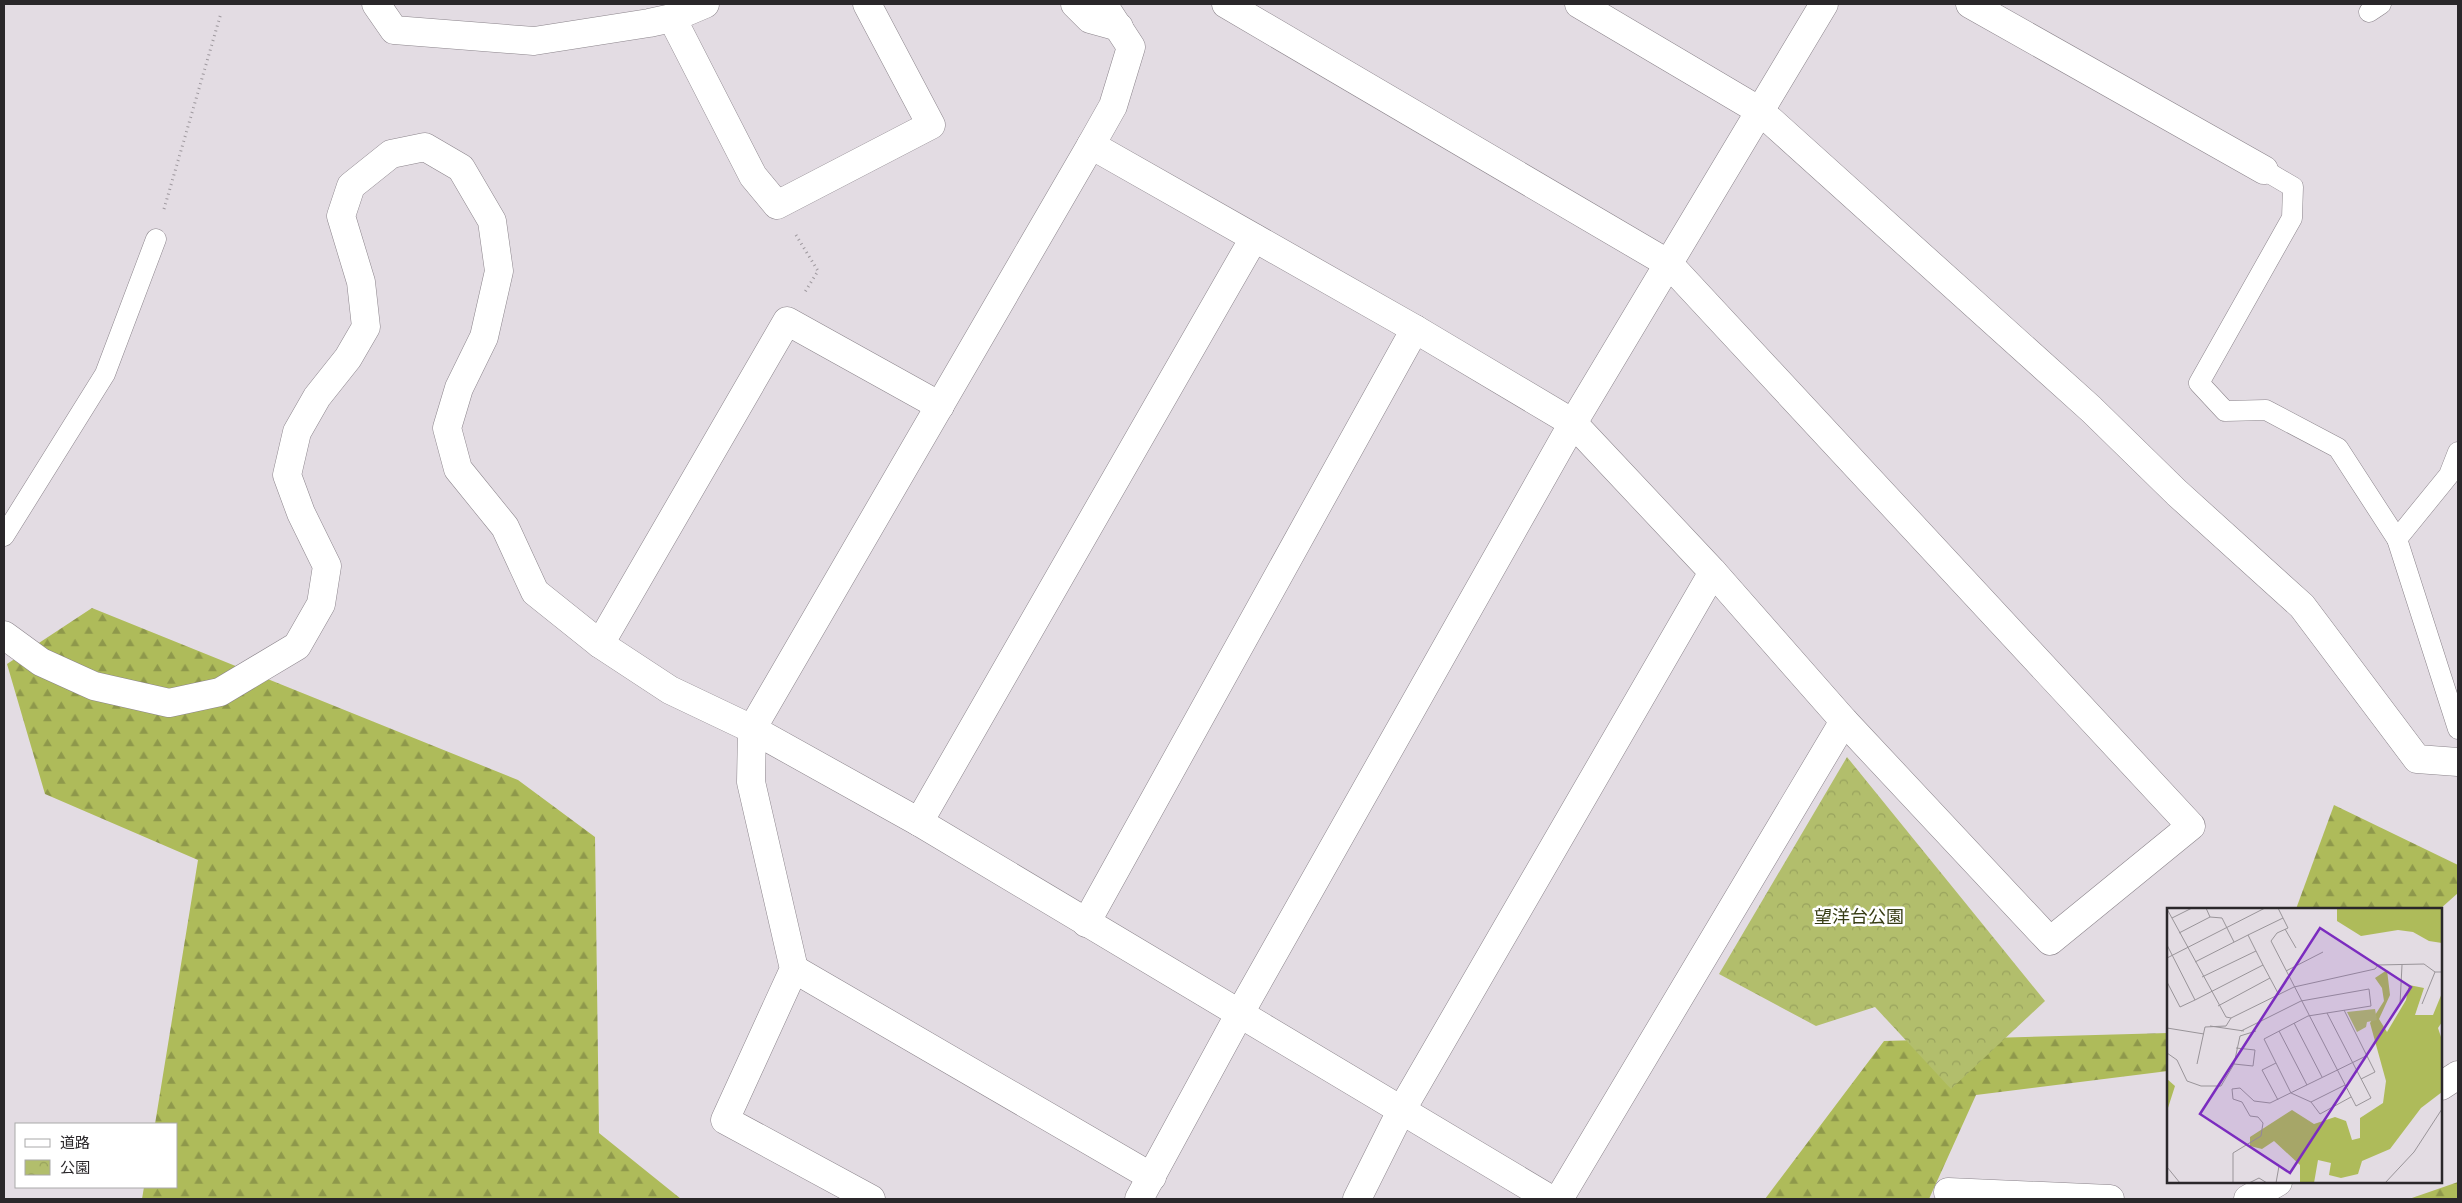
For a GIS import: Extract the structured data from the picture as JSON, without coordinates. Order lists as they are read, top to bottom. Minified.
{"parks":["望洋台公園"],"legend":["道路","公園"]}
